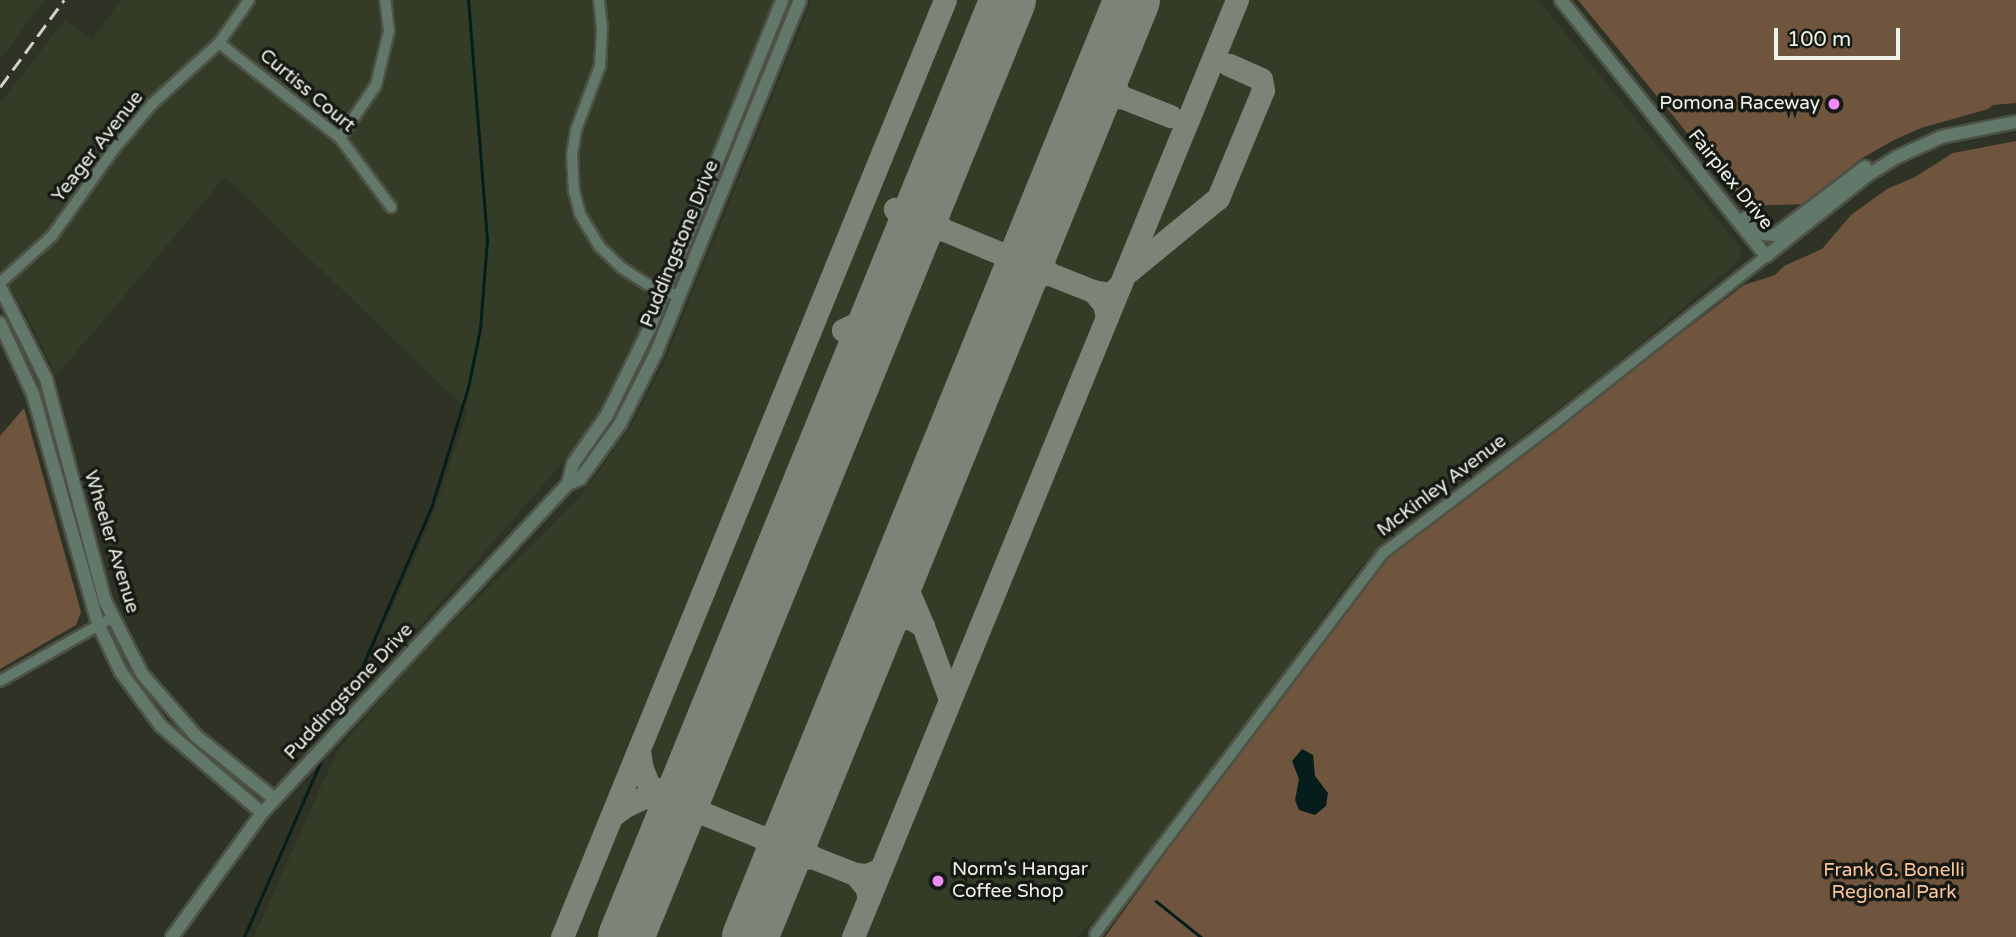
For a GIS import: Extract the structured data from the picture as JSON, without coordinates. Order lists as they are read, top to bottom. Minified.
{"streets":{"street":["Curtiss Court","Yeager Avenue","Fairplex Drive","Puddingstone Drive","McKinley Avenue","Wheeler Avenue"]},"crossings":[["Curtiss Court","Yeager Avenue"],["Yeager Avenue","Wheeler Avenue"],["Fairplex Drive","McKinley Avenue"],["Puddingstone Drive","Wheeler Avenue"]],"parks":["Frank G. Bonelli Regional Park"],"places":["Pomona Raceway","Norm's Hangar Coffee Shop"],"scale_bar":"100 m"}
